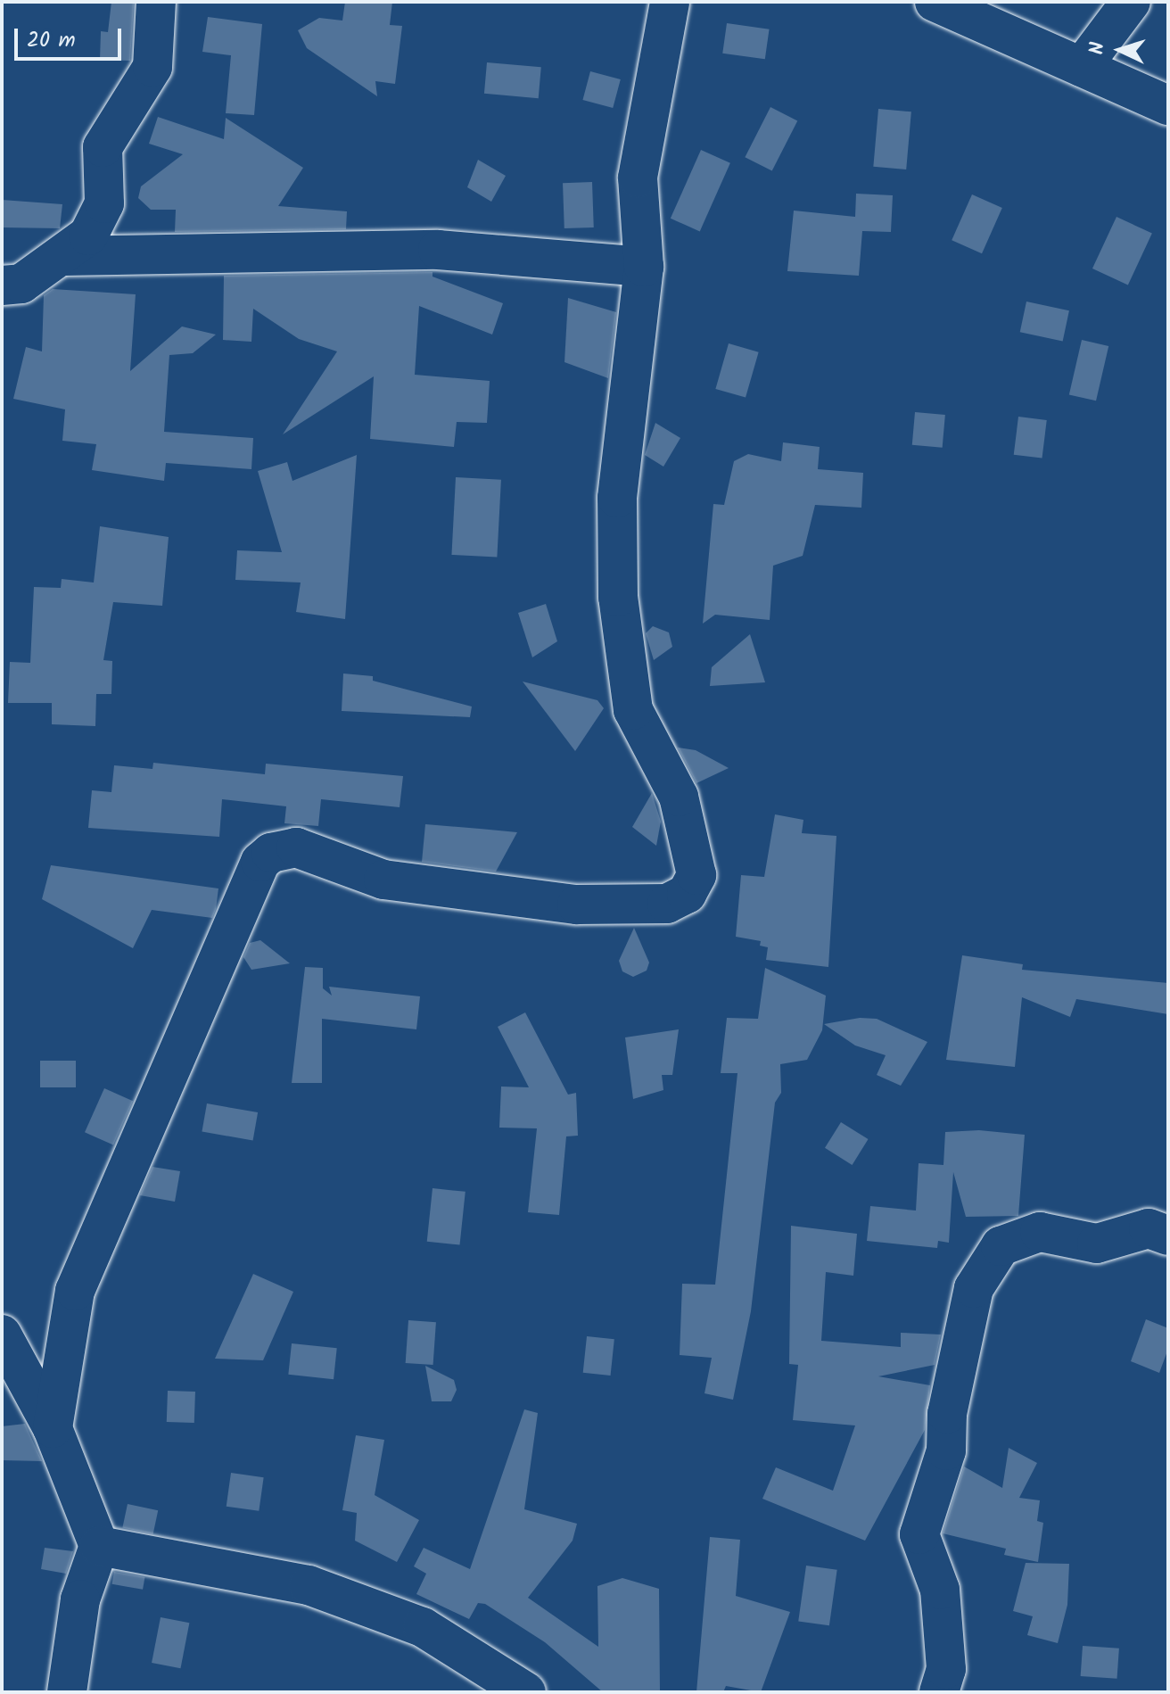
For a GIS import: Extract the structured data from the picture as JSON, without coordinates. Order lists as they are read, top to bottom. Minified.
{"scale_bar":"20 m","north":"left"}
